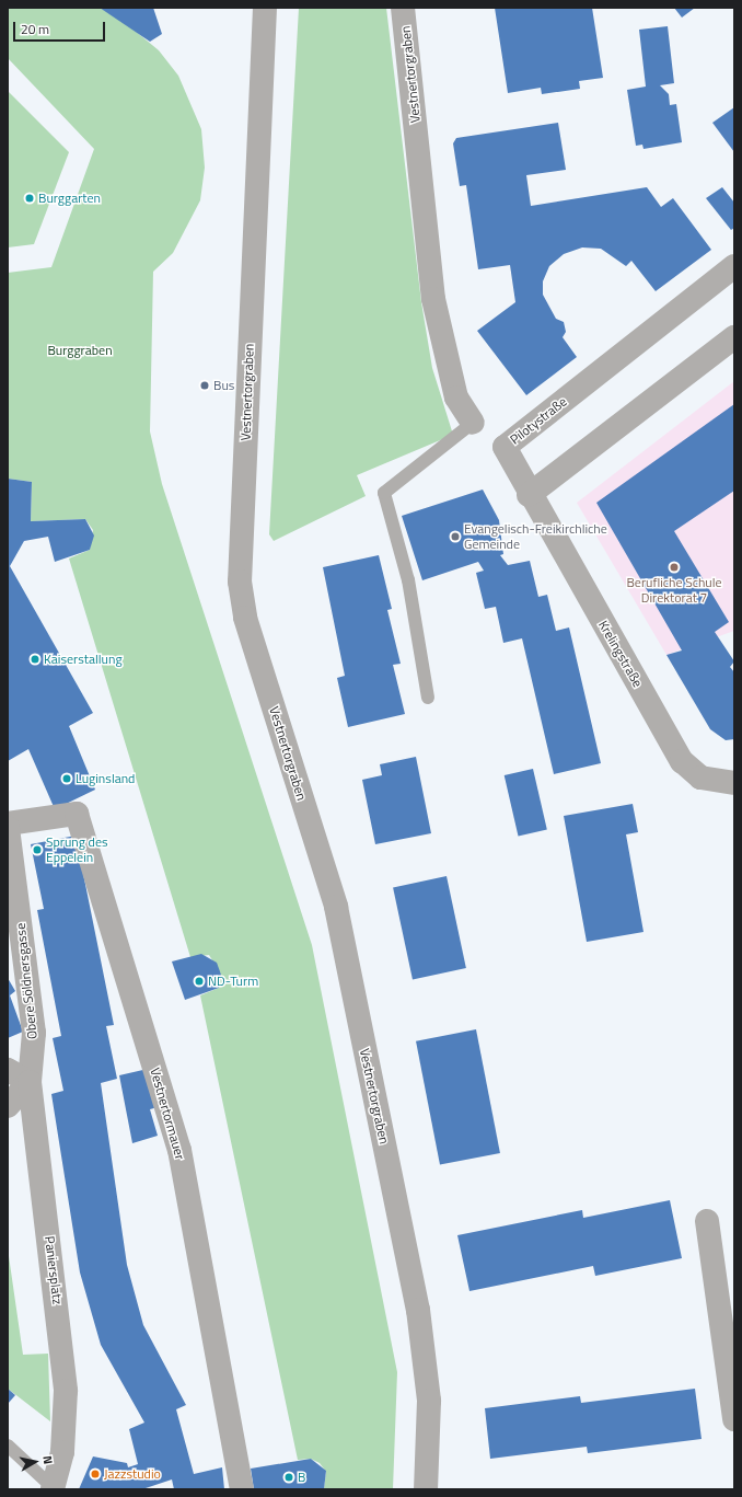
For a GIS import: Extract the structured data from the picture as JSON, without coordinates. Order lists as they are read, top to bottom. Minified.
{"streets":{"street":["Vestnertorgraben","Pilotystraße","Krelingstraße","Obere Söldnersgasse","Vestnertormauer","Paniersplatz"]},"crossings":[["Pilotystraße","Krelingstraße"],["Obere Söldnersgasse","Paniersplatz"]],"parks":["Burggraben"],"places":["Burggarten","Bus","Evangelisch-Freikirchliche Gemeinde","Berufliche Schule Direktorat 7","Kaiserstallung","Luginsland","Sprung des Eppelein","ND-Turm","Jazzstudio","B"],"scale_bar":"20 m","north":"right"}
